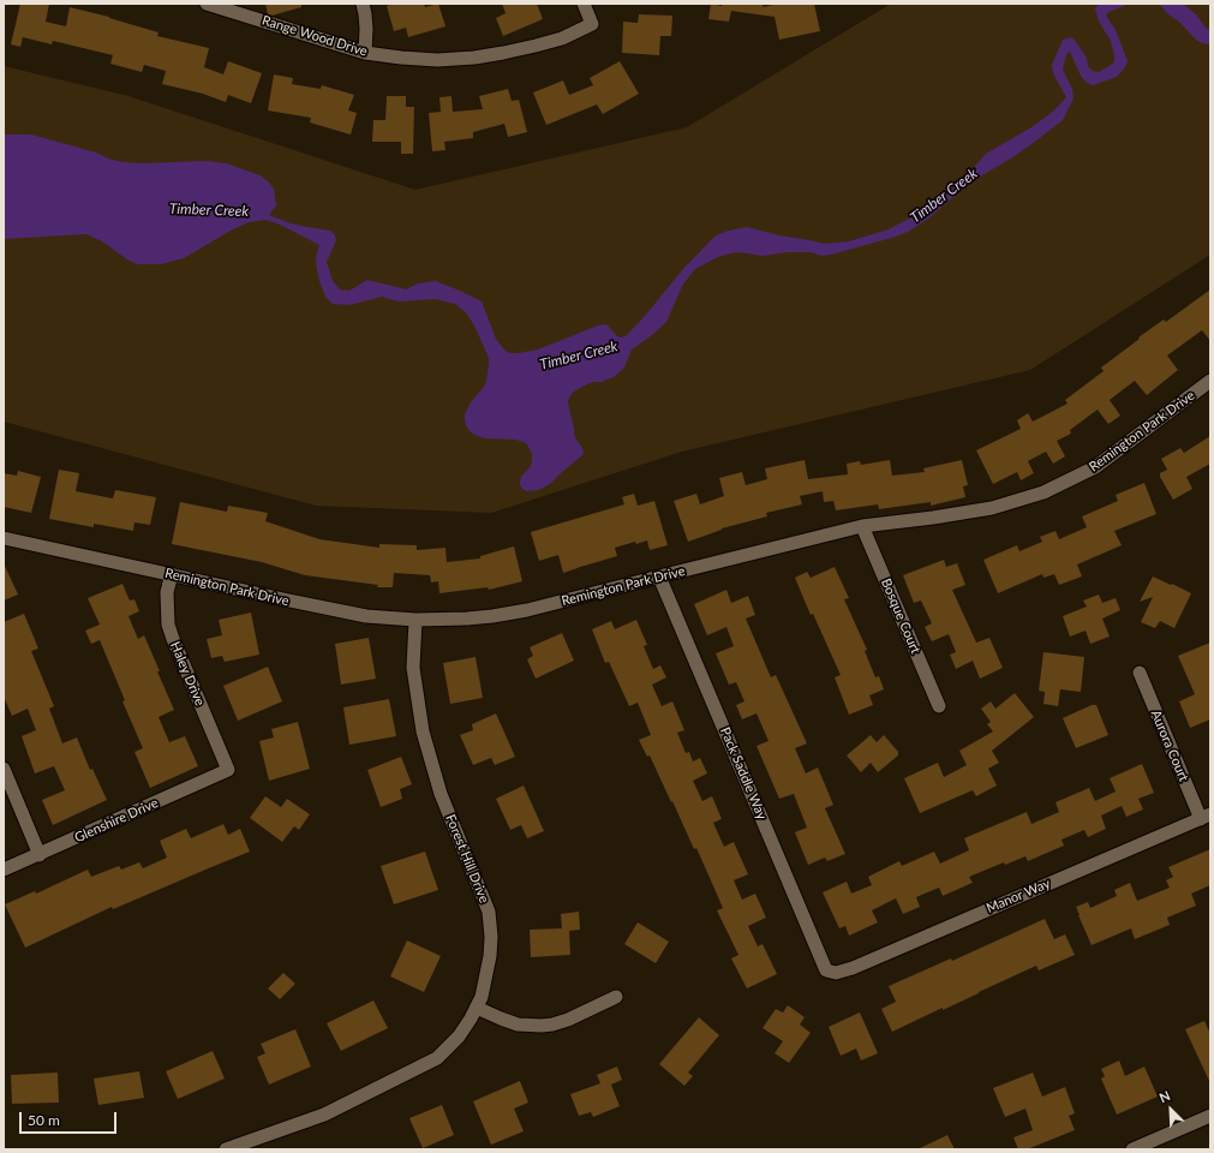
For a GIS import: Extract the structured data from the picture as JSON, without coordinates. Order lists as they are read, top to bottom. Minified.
{"streets":{"street":["Range Wood Drive","Remington Park Drive","Bosque Court","Haley Drive","Aurora Court","Pack Saddle Way","Glenshire Drive","Forest Hill Drive","Manor Way"]},"crossings":[["Remington Park Drive","Bosque Court"],["Remington Park Drive","Haley Drive"],["Remington Park Drive","Pack Saddle Way"],["Remington Park Drive","Forest Hill Drive"],["Haley Drive","Glenshire Drive"],["Aurora Court","Manor Way"],["Pack Saddle Way","Manor Way"]],"water":["Timber Creek"],"scale_bar":"50 m","north":"top left"}
